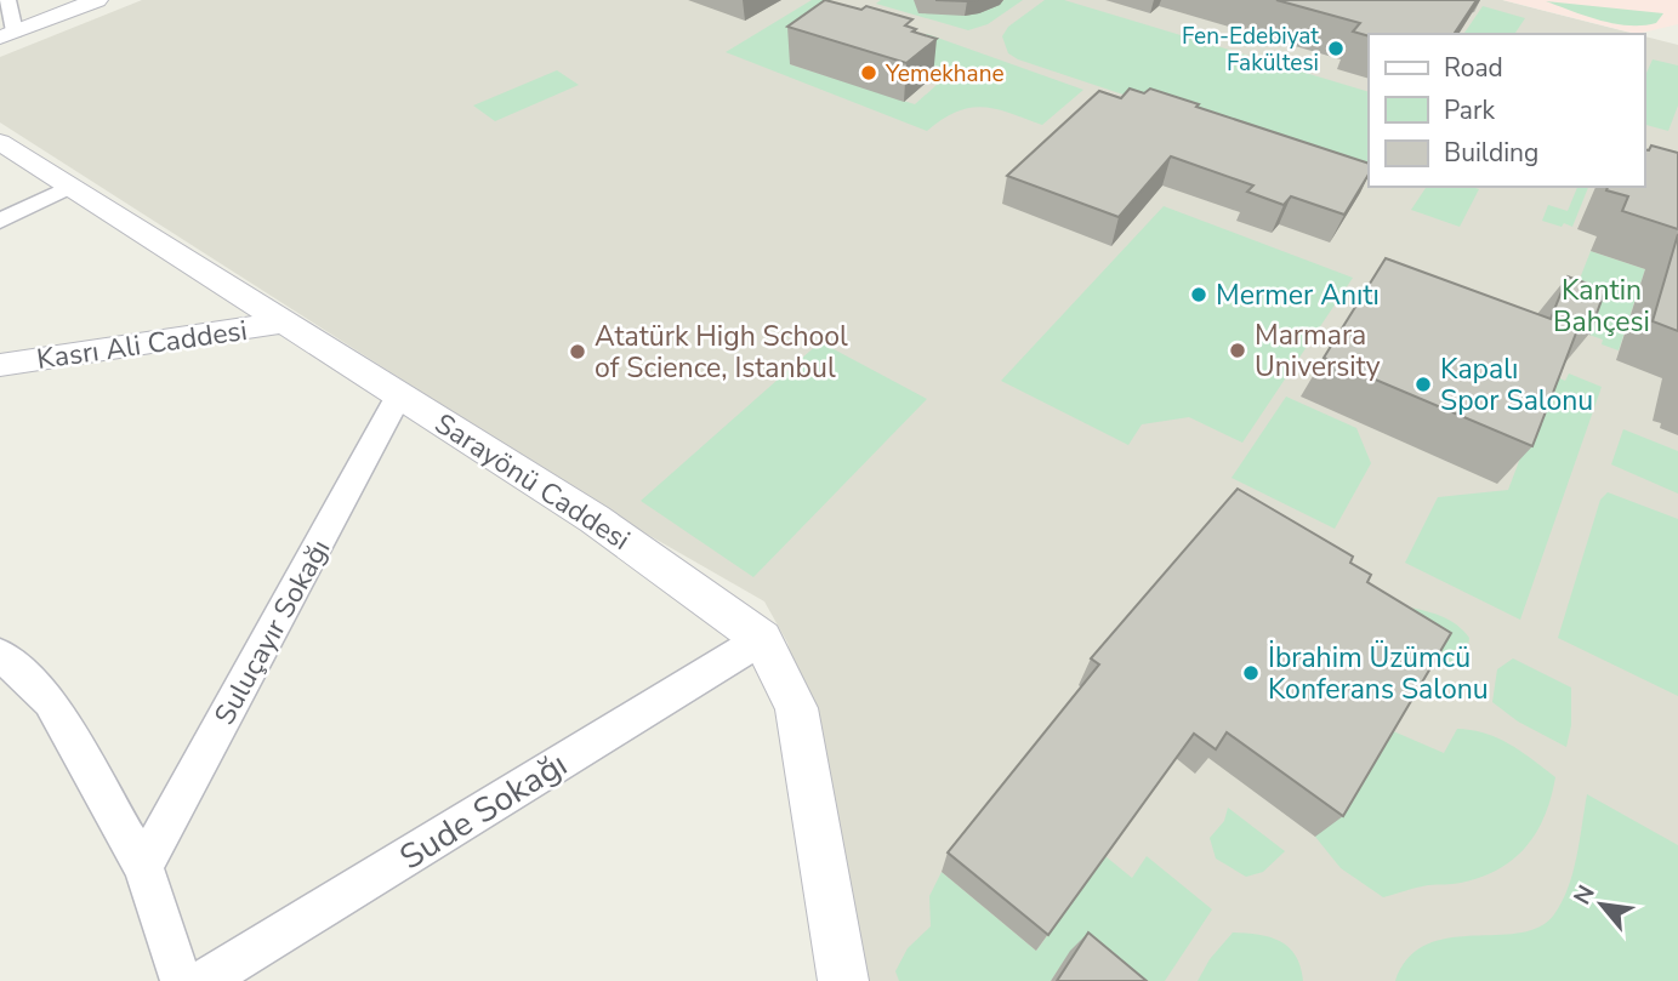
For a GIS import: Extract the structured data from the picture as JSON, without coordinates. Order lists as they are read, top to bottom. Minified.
{"streets":{"street":["Kasrı Ali Caddesi","Sarayönü Caddesi","Suluçayır Sokağı","Sude Sokağı"]},"crossings":[["Kasrı Ali Caddesi","Sarayönü Caddesi"],["Sarayönü Caddesi","Suluçayır Sokağı"],["Sarayönü Caddesi","Sude Sokağı"]],"parks":["Kantin Bahçesi"],"places":["Fen-Edebiyat Fakültesi","Yemekhane","Mermer Anıtı","Marmara University","Atatürk High School of Science, Istanbul","Kapalı Spor Salonu","İbrahim Üzümcü Konferans Salonu"],"legend":["Road","Park","Building"],"north":"top left"}
